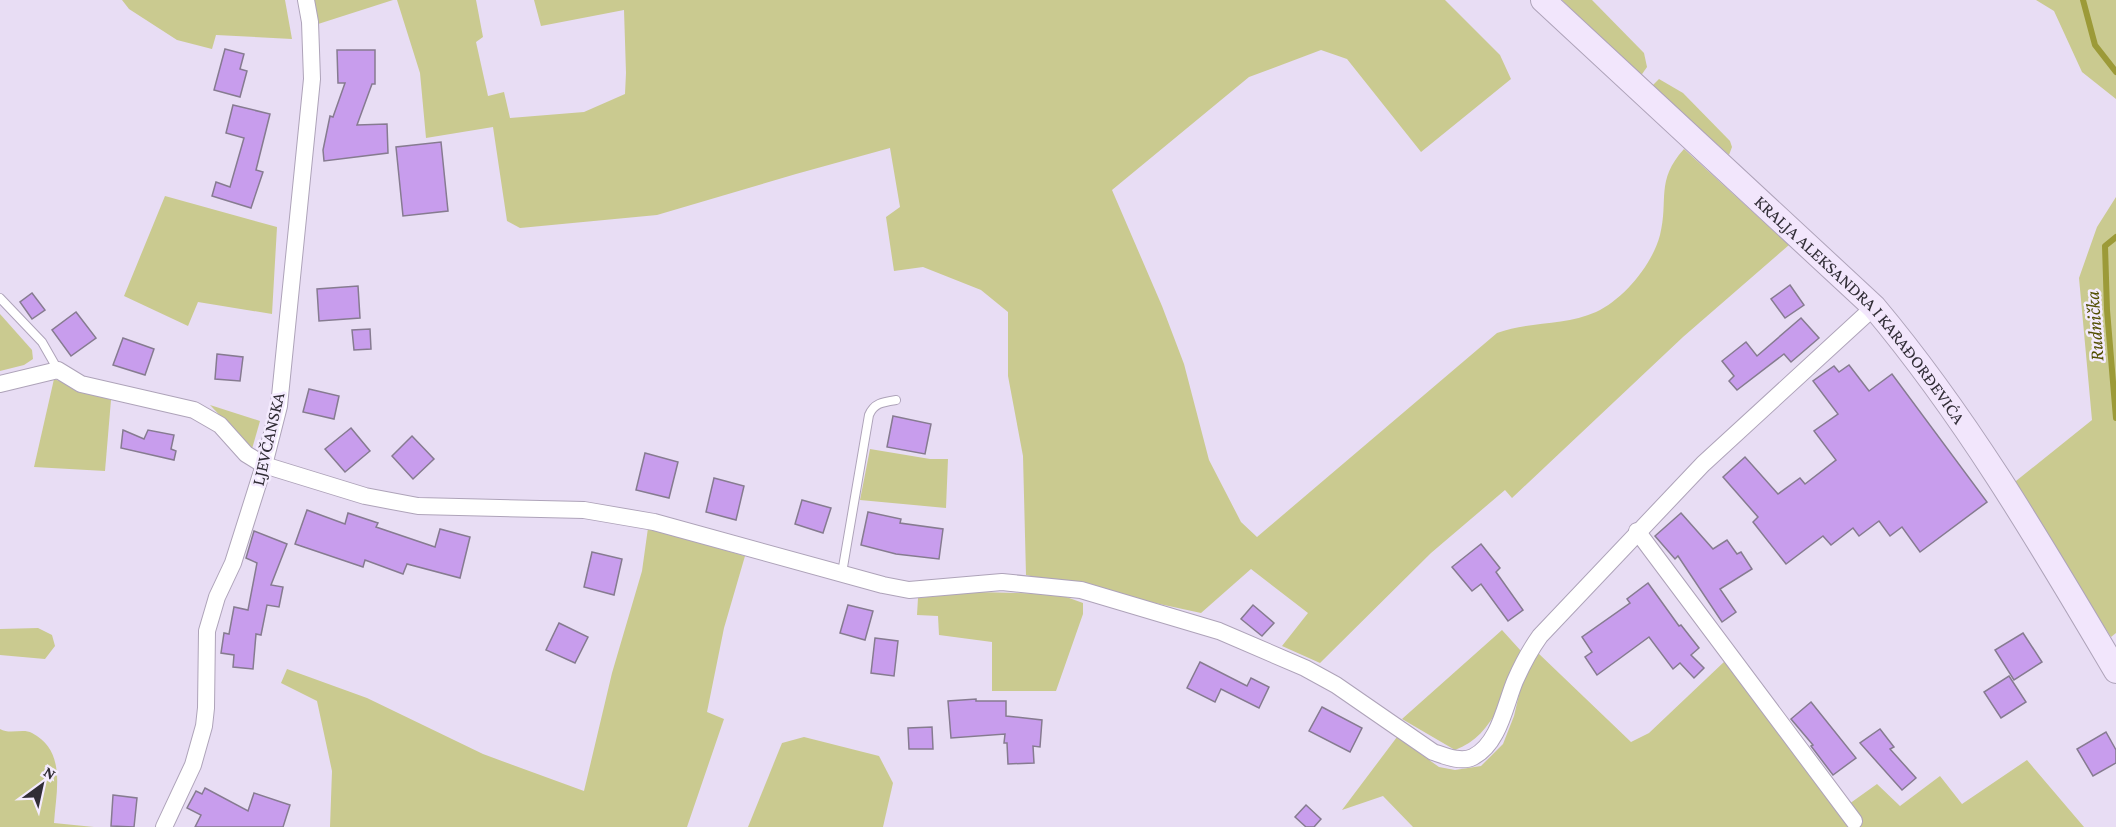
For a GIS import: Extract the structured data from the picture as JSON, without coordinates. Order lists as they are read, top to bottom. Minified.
{"streets":{"street":["KRALJA ALEKSANDRA I KARAĐORĐEVIĆA","LJEVČANSKA"]},"water":["Rudnička"],"north":"top right"}
